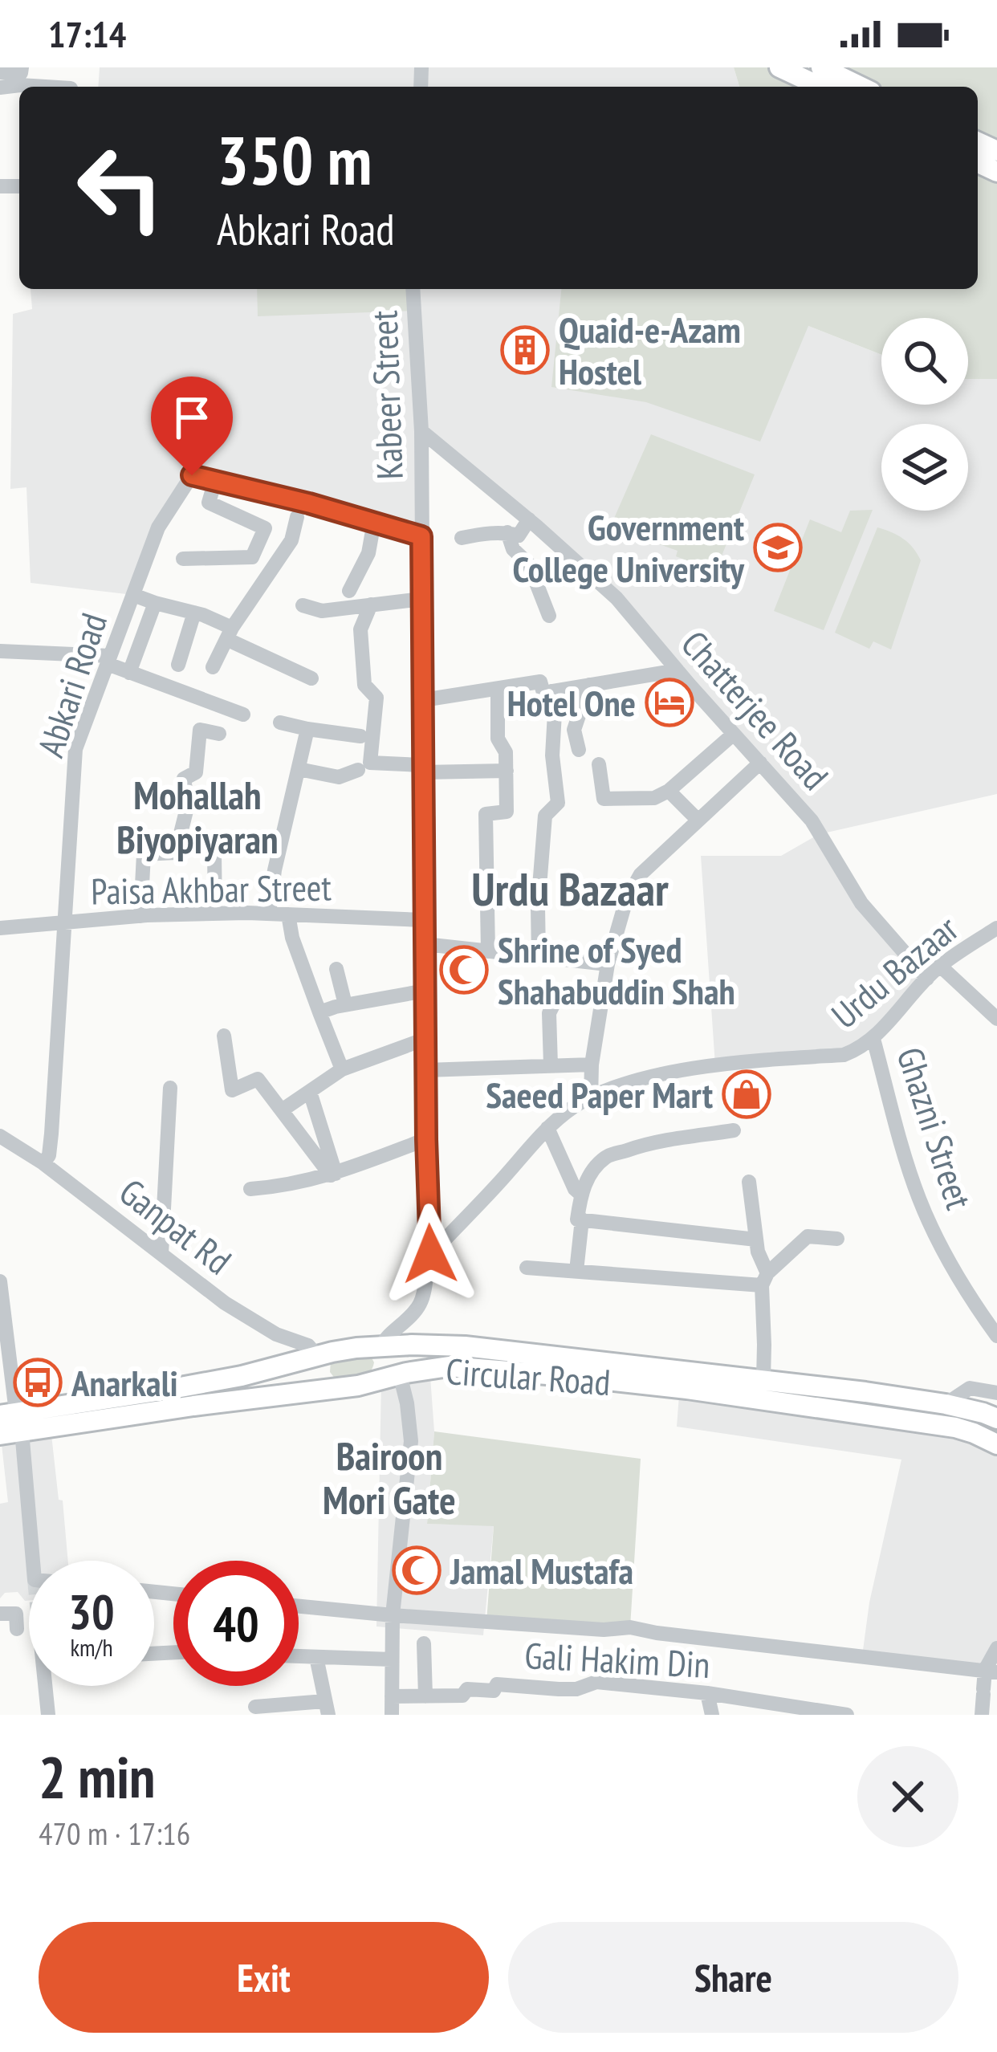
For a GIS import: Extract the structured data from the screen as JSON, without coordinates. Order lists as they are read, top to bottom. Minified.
{"streets":{"main road":["Circular Road"],"street":["Kabeer Street","Abkari Road","Chatterjee Road","Paisa Akhbar Street","Urdu Bazaar","Ghazni Street","Ganpat Rd","Gali Hakim Din"]},"crossings":[["Kabeer Street","Chatterjee Road"],["Kabeer Street","Paisa Akhbar Street"],["Kabeer Street","Urdu Bazaar"],["Abkari Road","Paisa Akhbar Street"],["Abkari Road","Ganpat Rd"],["Chatterjee Road","Urdu Bazaar"],["Urdu Bazaar","Ghazni Street"],["Ganpat Rd","Circular Road"]],"districts":["Mohallah Biyopiyaran","Urdu Bazaar","Bairoon Mori Gate"],"places":{"building":["Quaid-e-Azam Hostel"],"school or university":["Government College University"],"hotel":["Hotel One"],"mosque":["Shrine of Syed Shahabuddin Shah","Jamal Mustafa"],"shop":["Saeed Paper Mart"],"bus stop":["Anarkali"]},"page":{"status":"17:14","turn":["350 m","Abkari Road"],"speed":"30 km/h","limit":"40","heading":["2 min","470 m · 17:16"],"buttons":["Exit","Share"]}}
